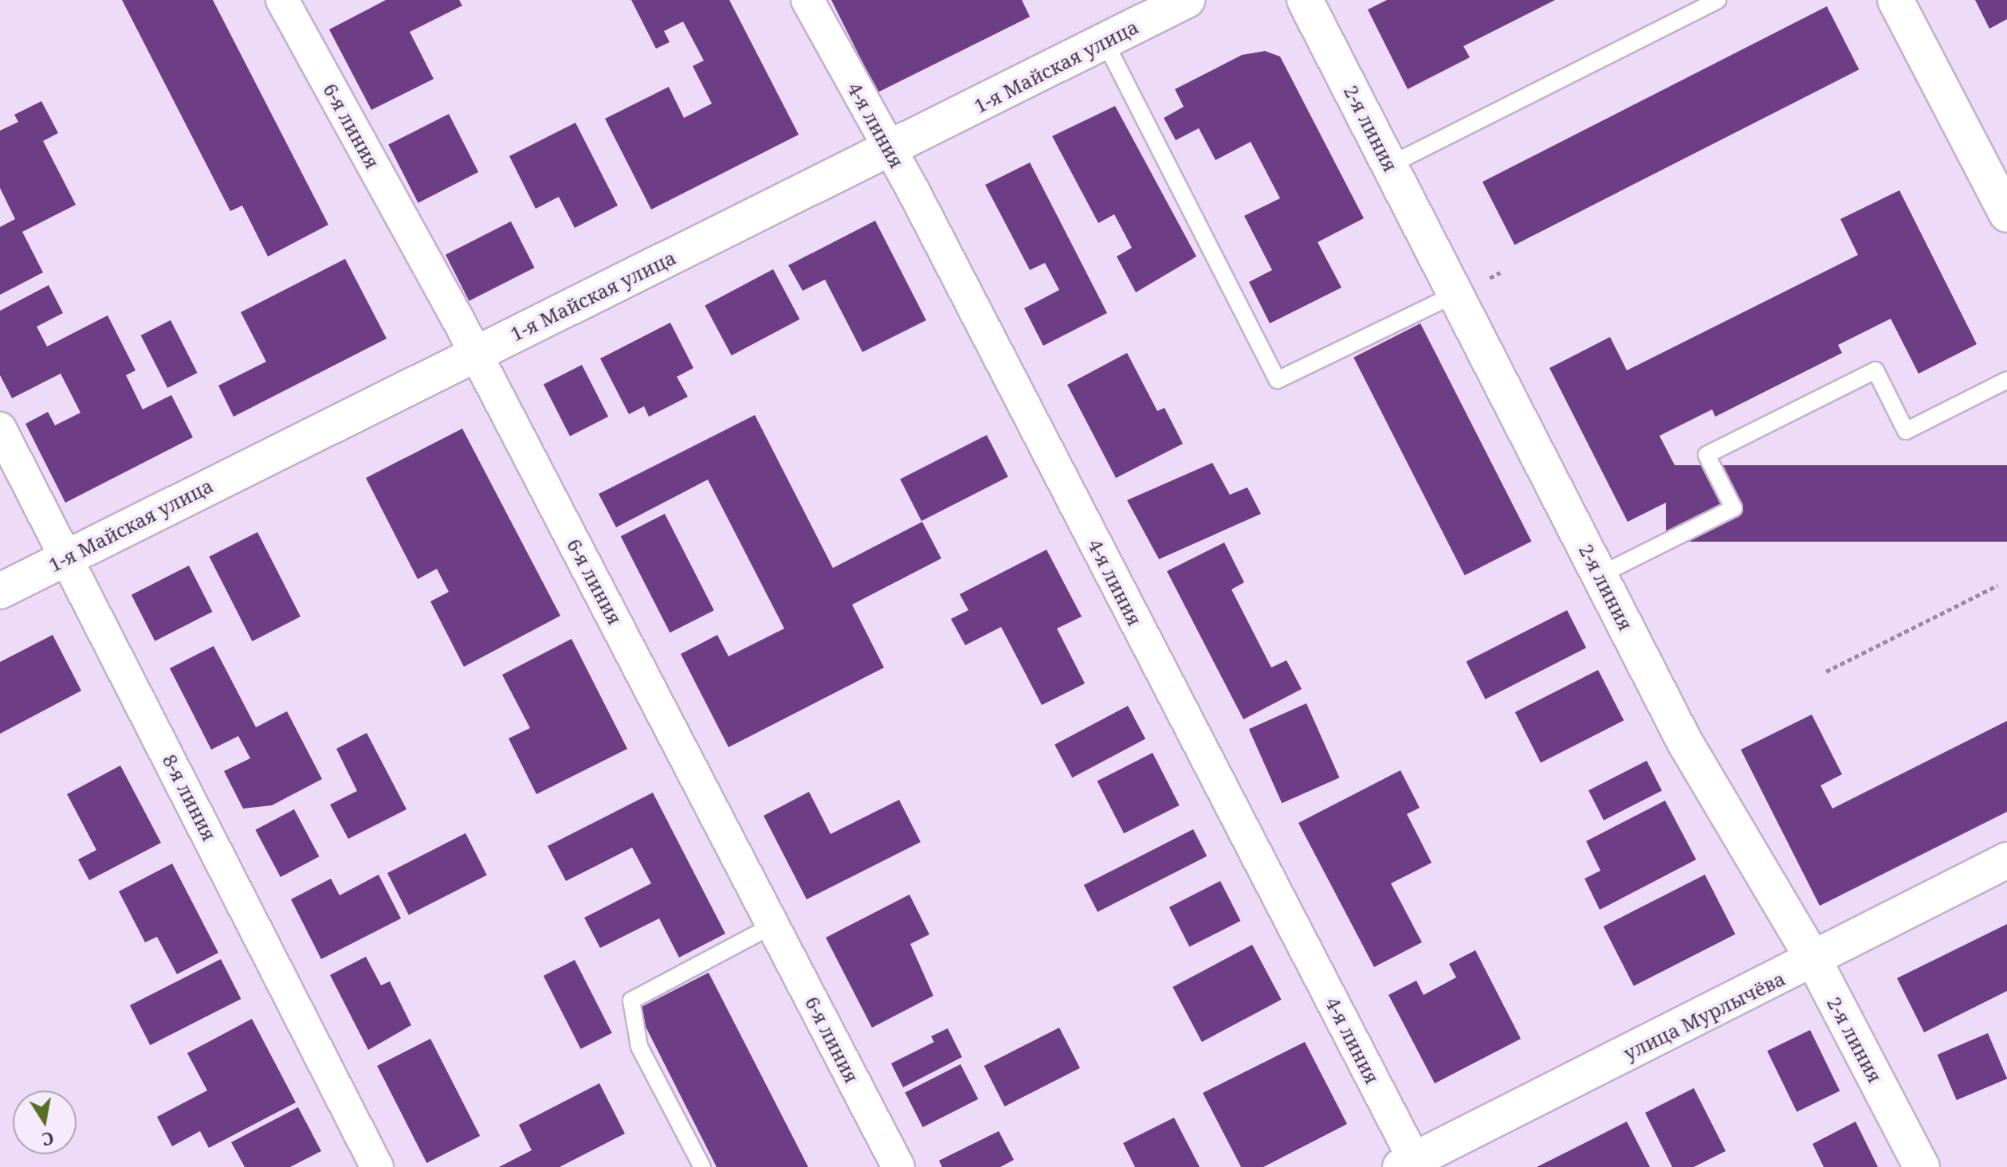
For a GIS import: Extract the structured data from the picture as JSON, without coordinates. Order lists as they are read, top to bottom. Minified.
{"streets":{"street":["1-я Майская улица","4-я линия","6-я линия","2-я линия","8-я линия","улица Мурлычёва"]},"crossings":[["1-я Майская улица","4-я линия"],["1-я Майская улица","6-я линия"],["1-я Майская улица","8-я линия"],["4-я линия","улица Мурлычёва"],["2-я линия","улица Мурлычёва"]],"north":"bottom"}
